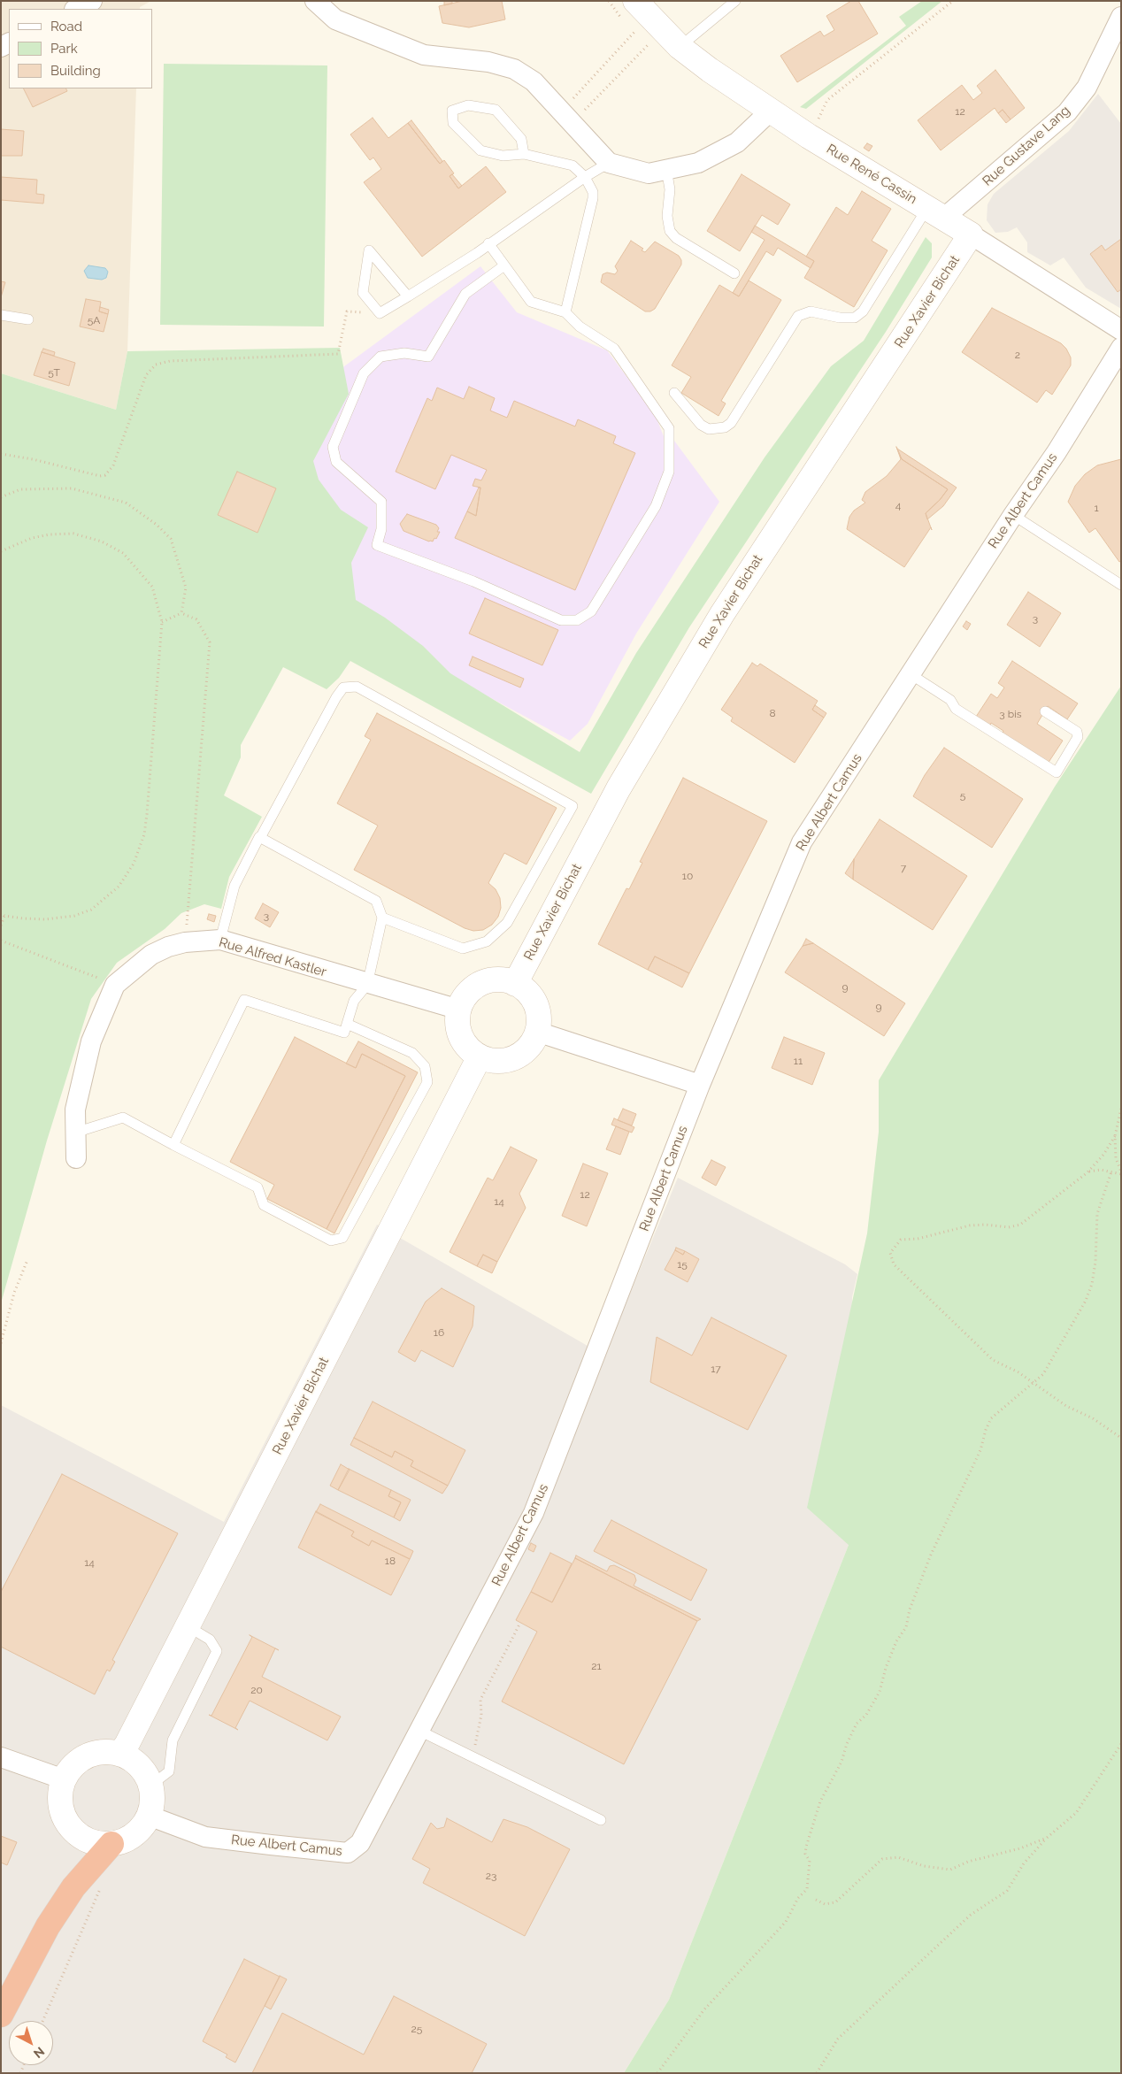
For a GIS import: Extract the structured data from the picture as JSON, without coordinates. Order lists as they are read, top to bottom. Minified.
{"streets":{"main road":["Rue René Cassin","Rue Xavier Bichat"],"street":["Rue Gustave Lang","Rue Albert Camus","Rue Alfred Kastler"]},"crossings":[["Rue Gustave Lang","Rue René Cassin"],["Rue René Cassin","Rue Xavier Bichat"],["Rue Xavier Bichat","Rue Albert Camus"],["Rue Xavier Bichat","Rue Alfred Kastler"]],"house_numbers":["12","5A","2","5T","4","1","3","8","3 bis","5","7","10","3","9","9","11","12","14","15","16","17","18","14","21","20","23","25"],"legend":["Road","Park","Building"],"north":"bottom right"}
